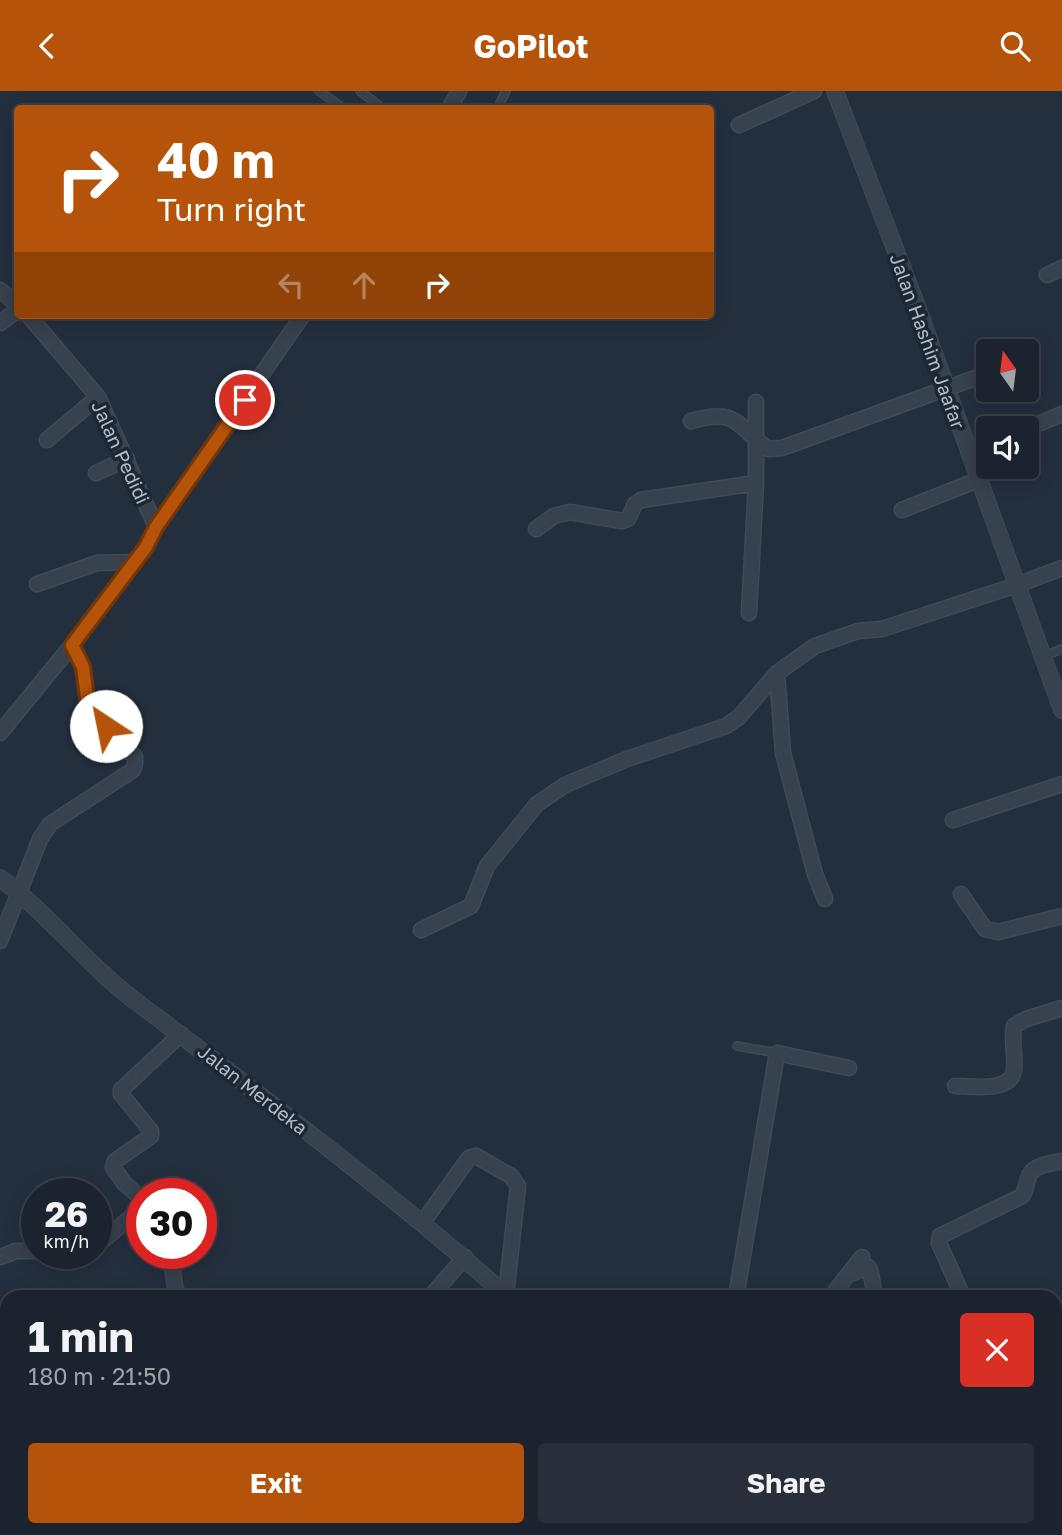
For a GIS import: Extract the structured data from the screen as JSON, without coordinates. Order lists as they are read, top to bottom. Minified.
{"streets":{"street":["Jalan Hashim Jaafar","Jalan Pedidi","Jalan Merdeka"]},"north":"top","page":{"header":"GoPilot","turn":["40 m","Turn right"],"speed":"26 km/h","limit":"30","heading":["1 min","180 m · 21:50"],"buttons":["Exit","Share"]}}
